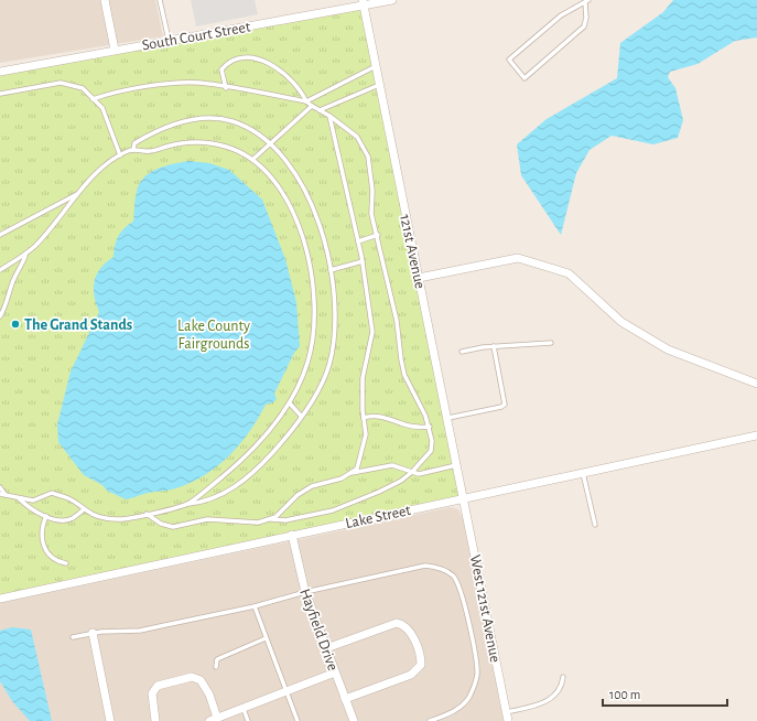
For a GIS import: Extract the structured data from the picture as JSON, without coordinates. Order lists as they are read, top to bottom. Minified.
{"streets":{"street":["South Court Street","121st Avenue","Lake Street","West 121st Avenue","Hayfield Drive"]},"crossings":[["South Court Street","121st Avenue"],["121st Avenue","Lake Street"],["121st Avenue","West 121st Avenue"],["Lake Street","West 121st Avenue"],["Lake Street","Hayfield Drive"]],"parks":["Lake County Fairgrounds"],"places":["The Grand Stands"],"scale_bar":"100 m"}
